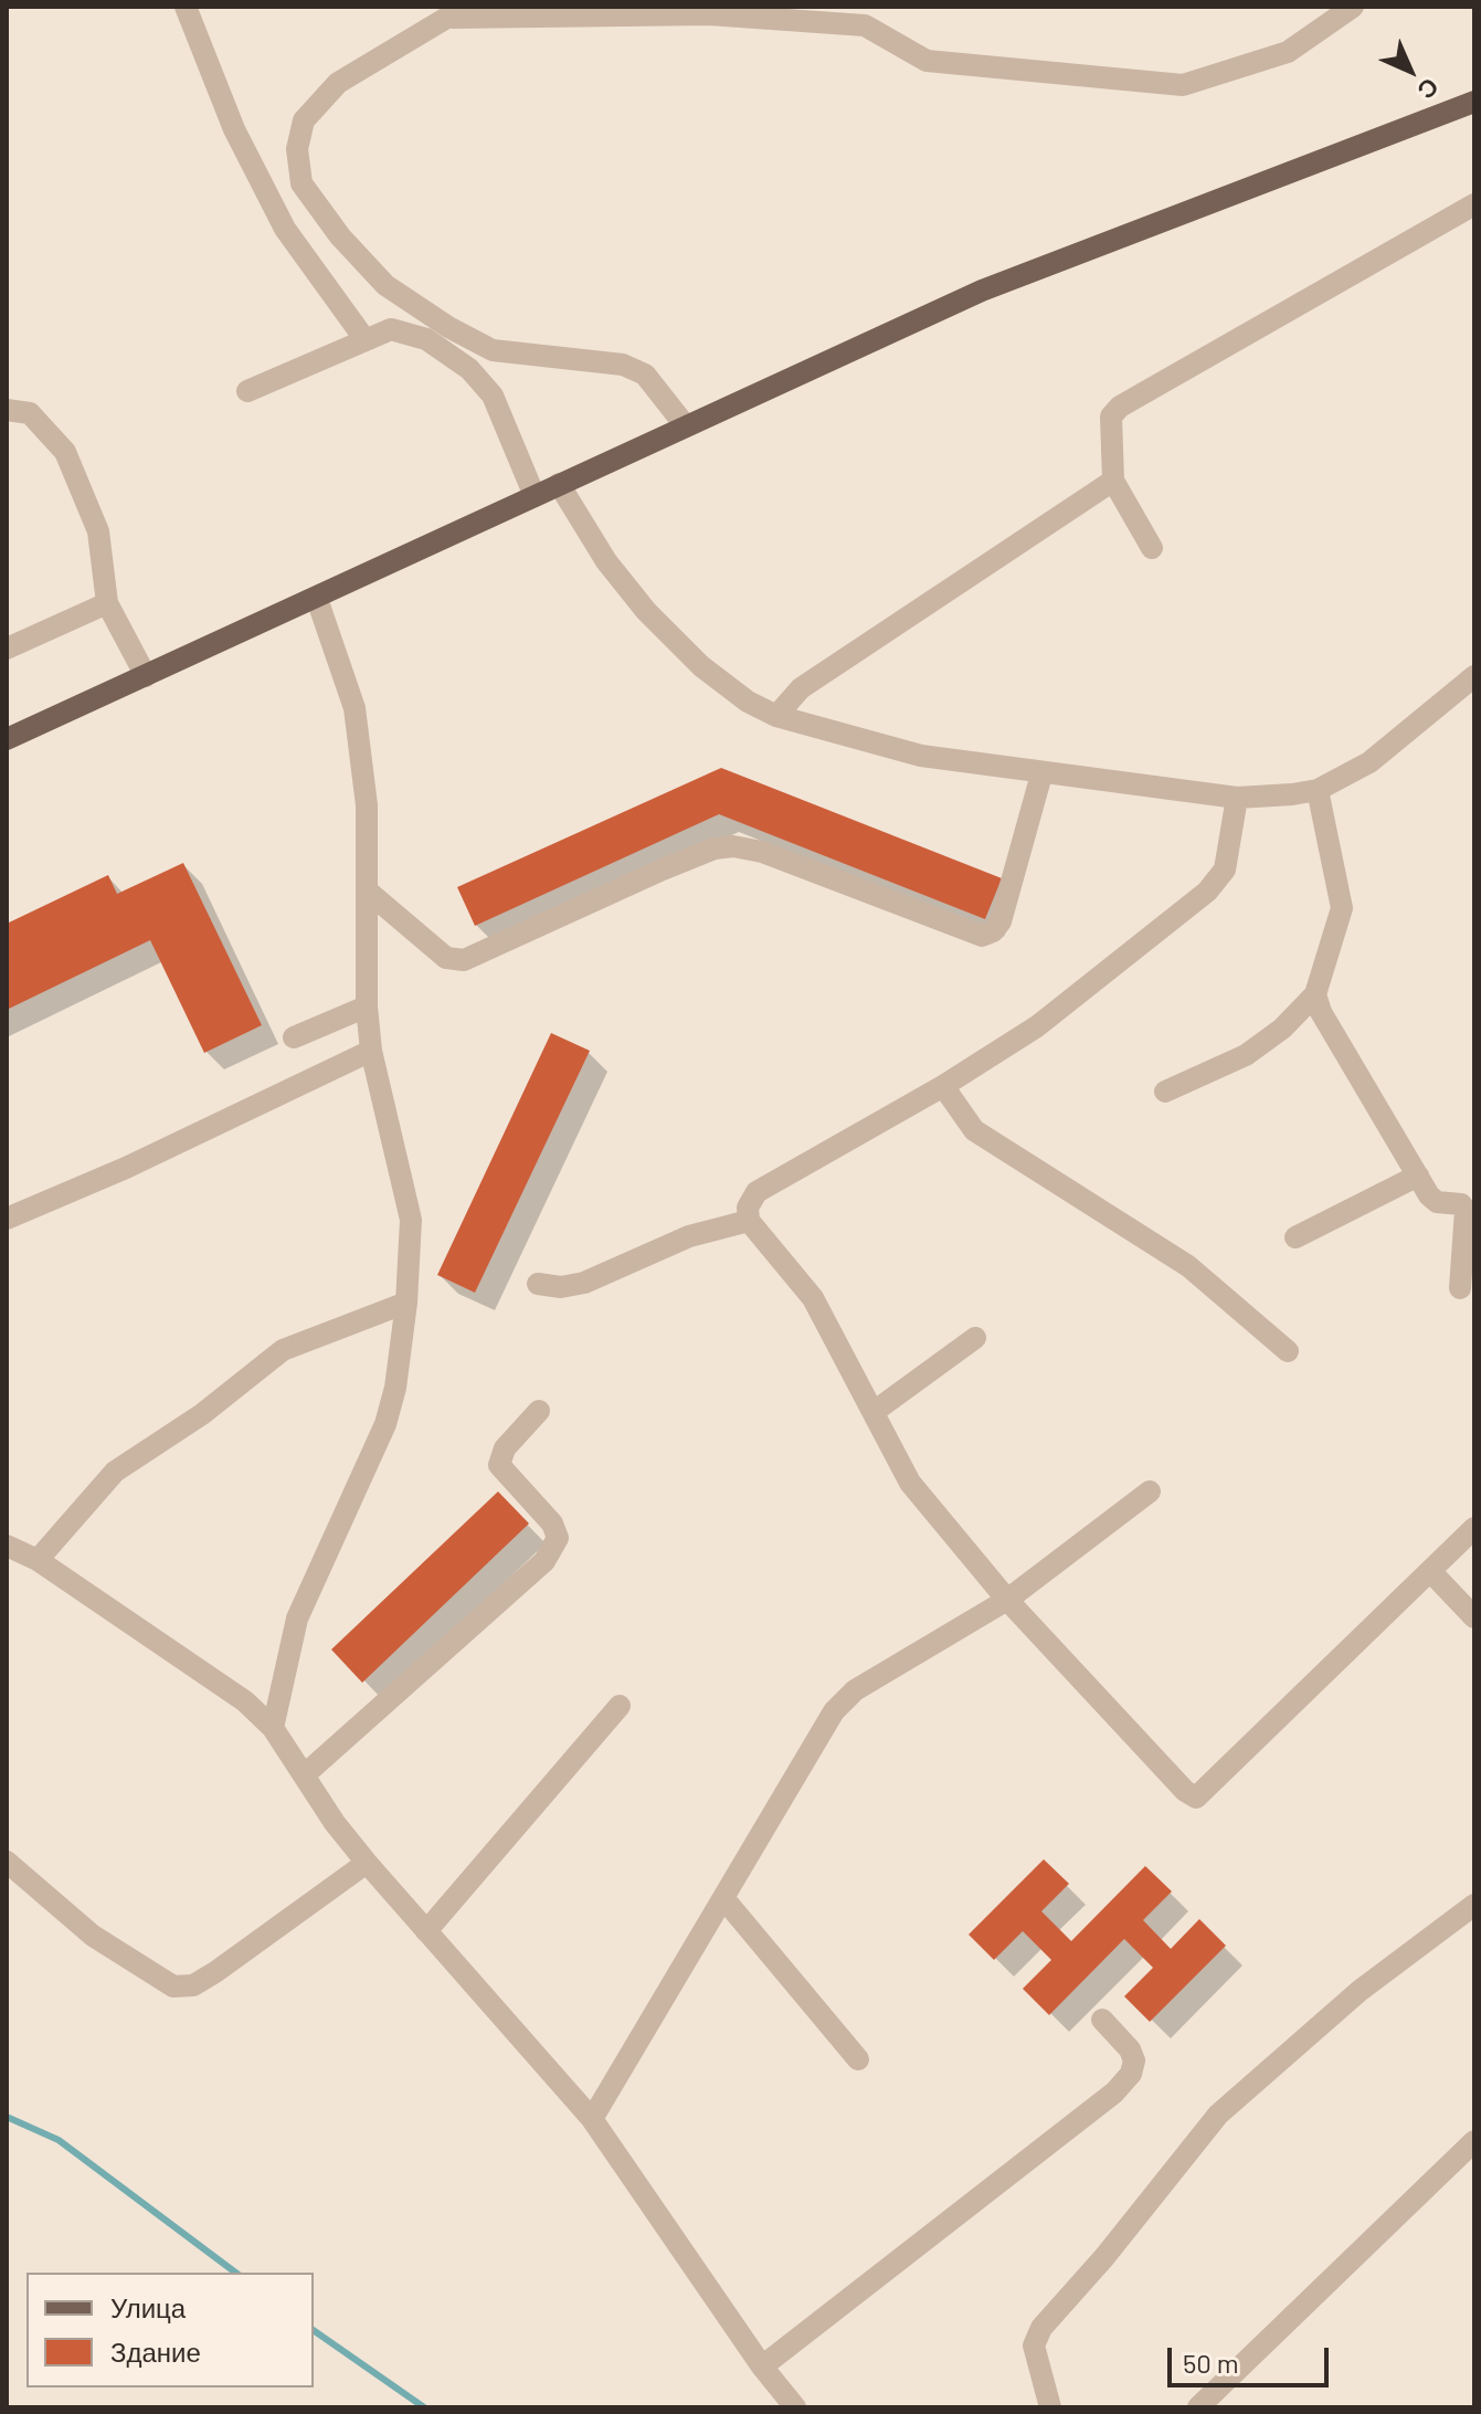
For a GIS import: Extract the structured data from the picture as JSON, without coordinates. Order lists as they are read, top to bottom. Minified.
{"legend":["Улица","Здание"],"scale_bar":"50 m","north":"bottom right"}
